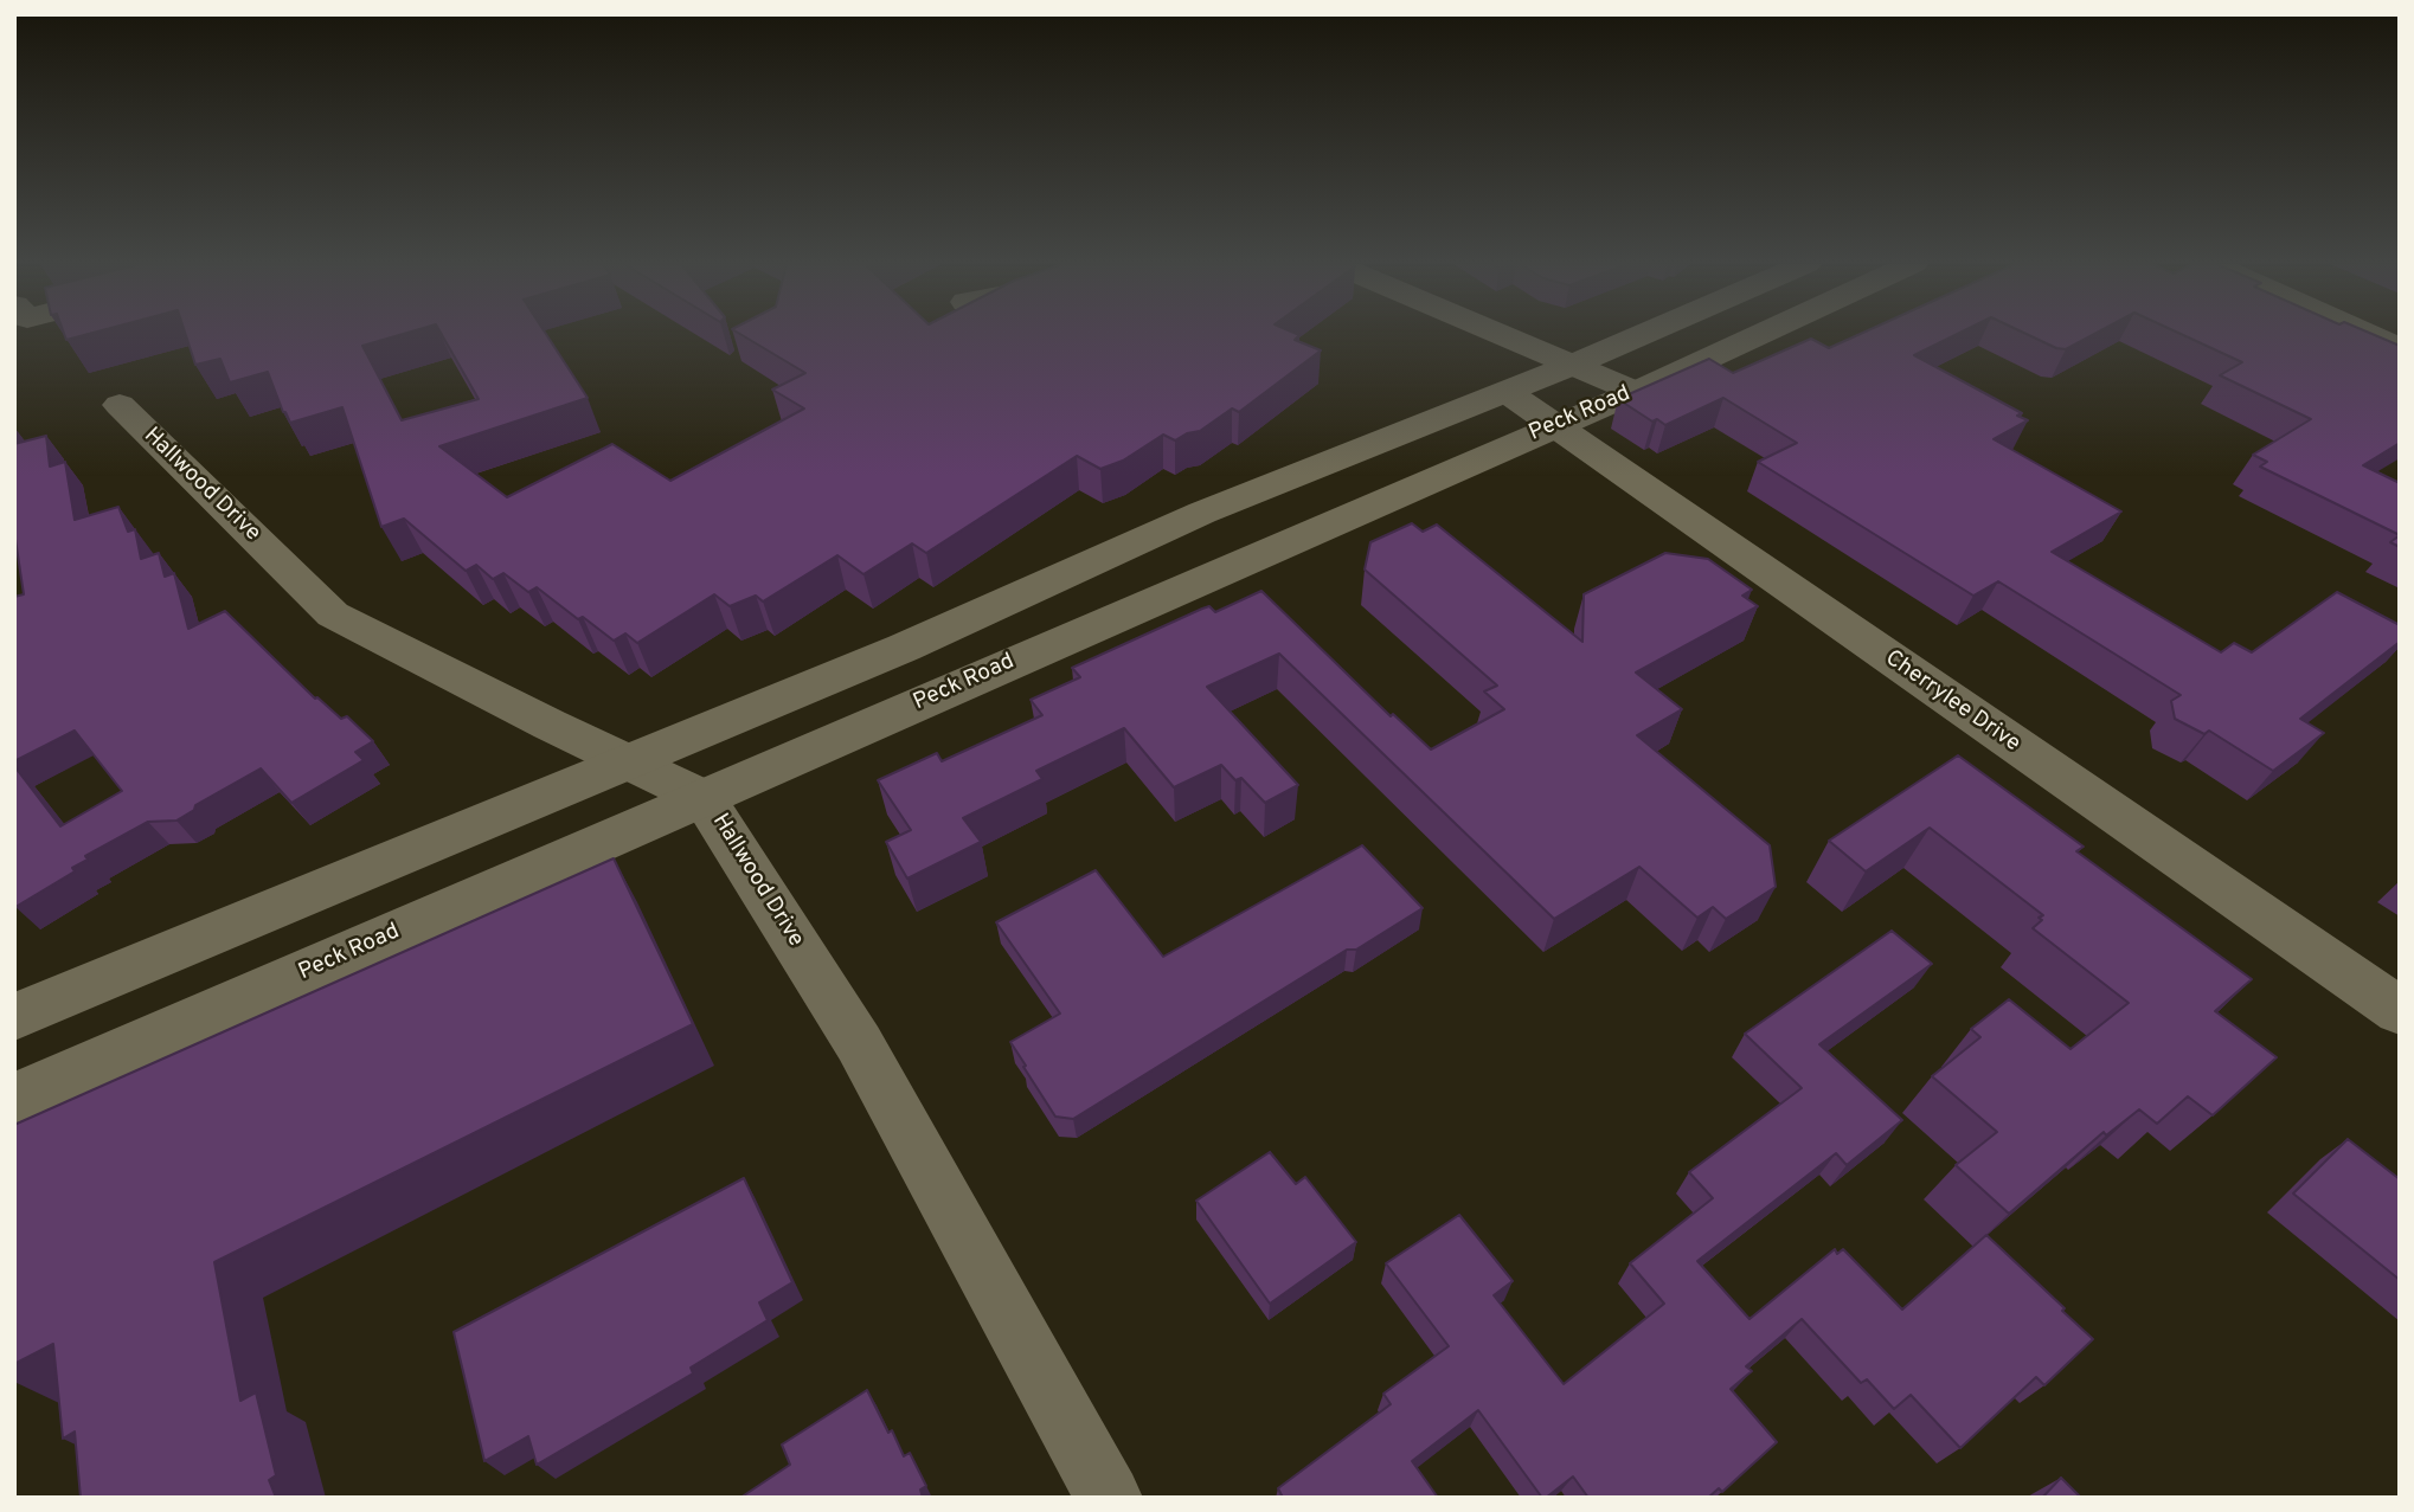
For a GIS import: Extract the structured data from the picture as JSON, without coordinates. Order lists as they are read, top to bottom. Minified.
{"streets":{"main road":["Peck Road","Hallwood Drive","Cherrylee Drive"]},"crossings":[["Peck Road","Hallwood Drive"],["Peck Road","Cherrylee Drive"]]}
